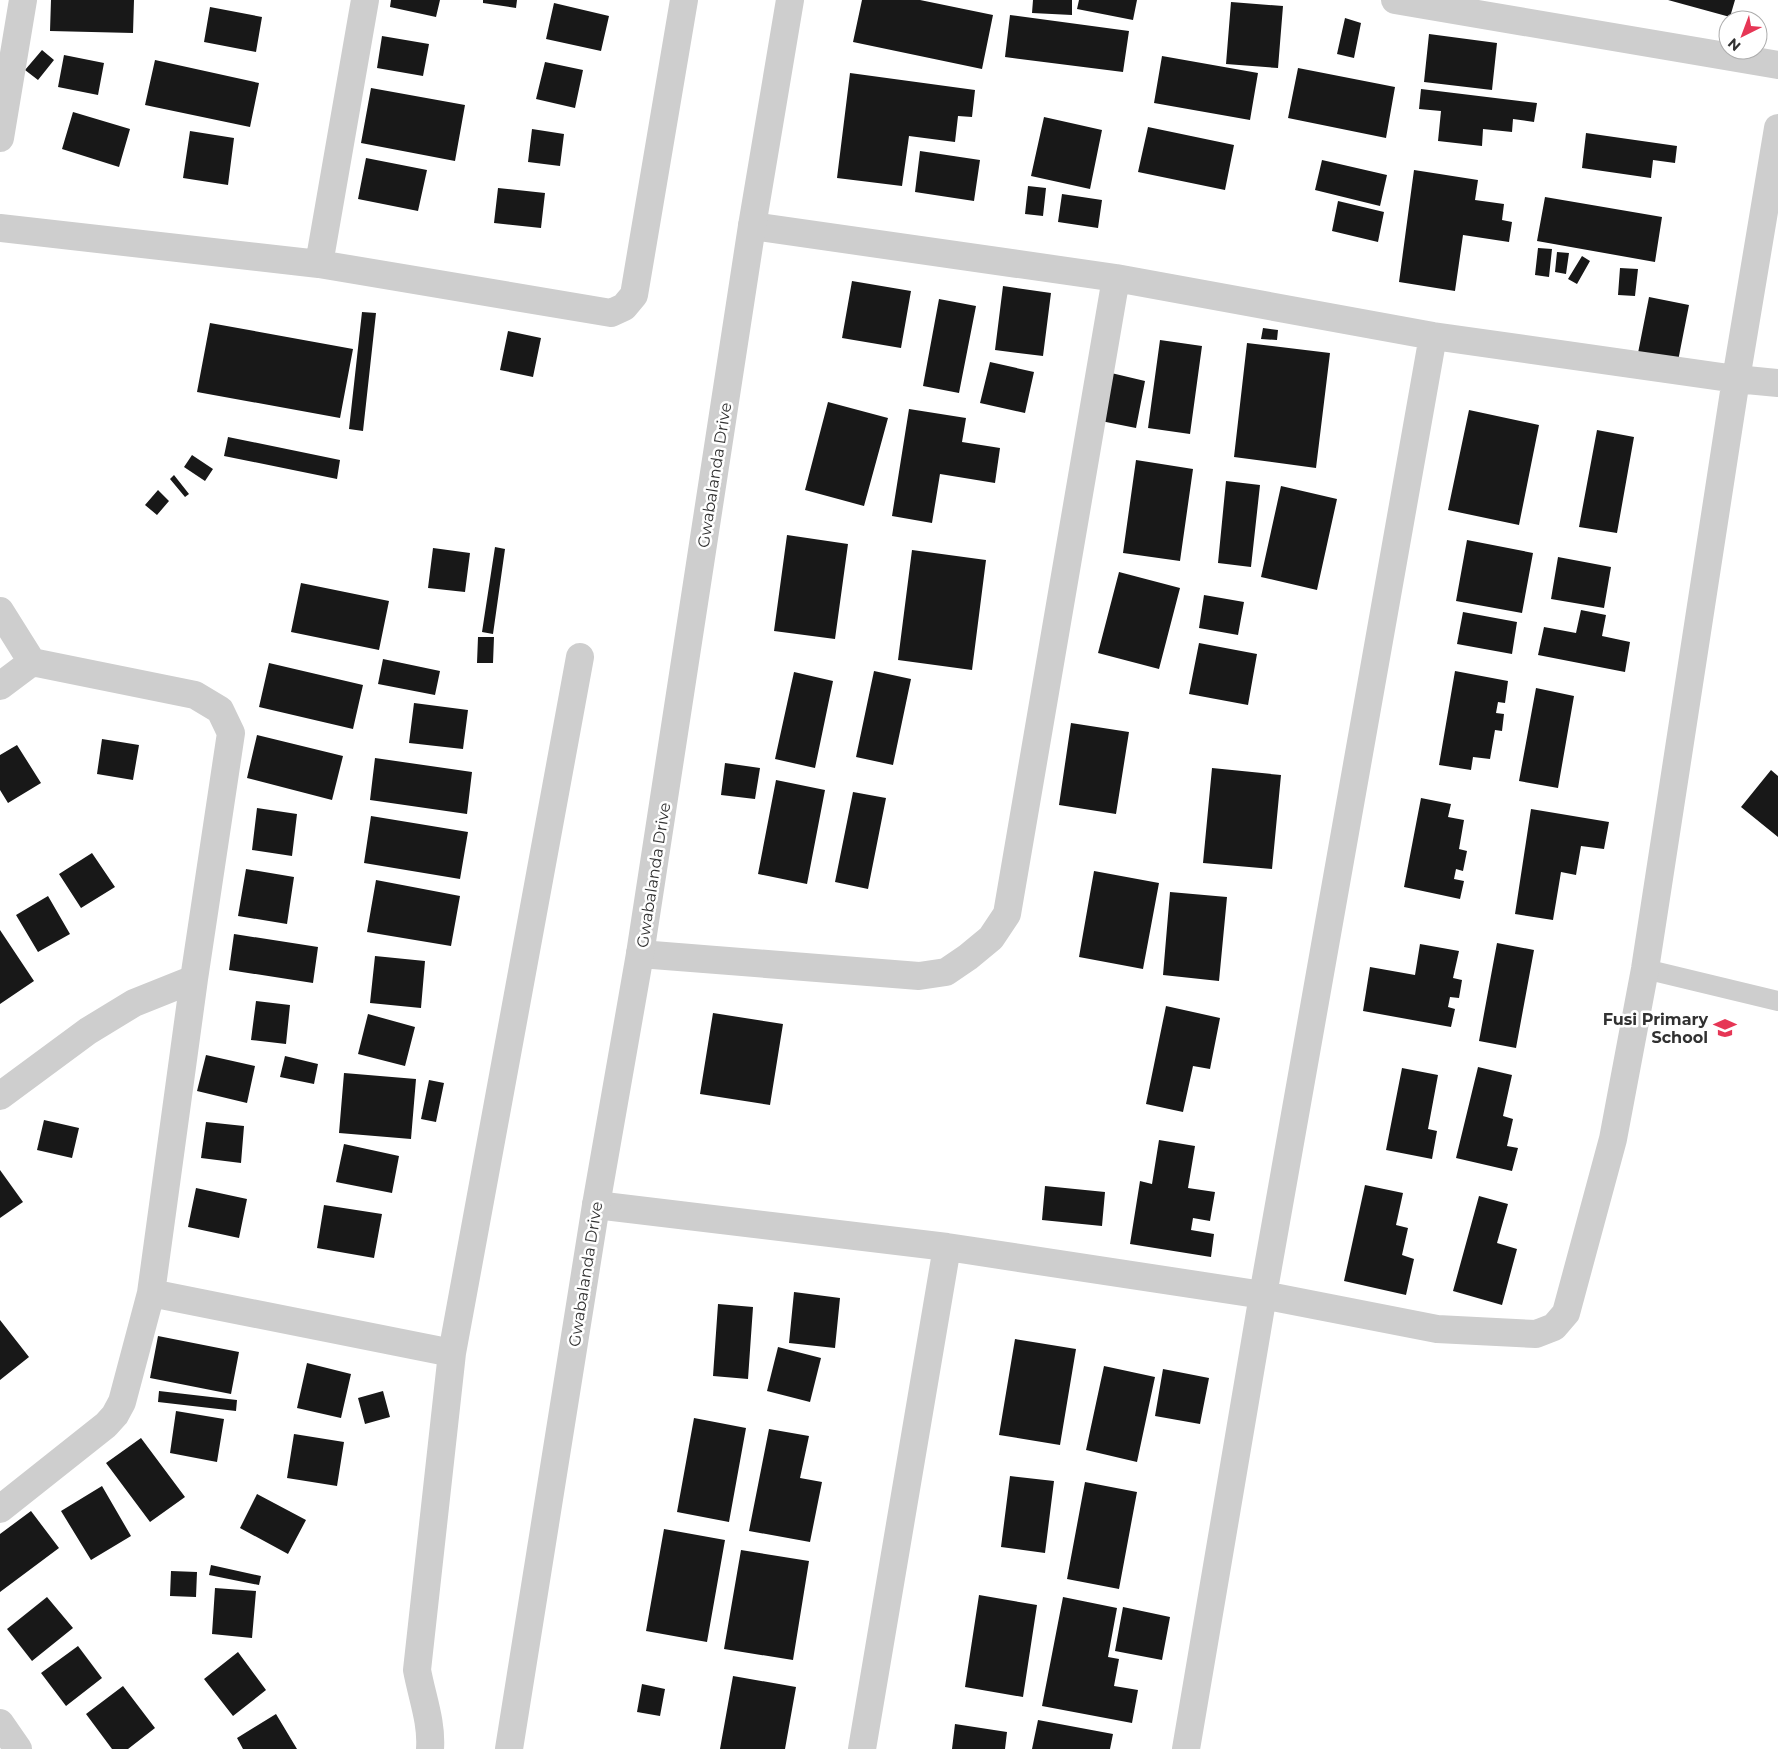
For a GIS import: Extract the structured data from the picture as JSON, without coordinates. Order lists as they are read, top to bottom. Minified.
{"streets":{"street":["Gwabalanda Drive"]},"places":{"school or university":["Fusi Primary School"]},"north":"bottom left"}
